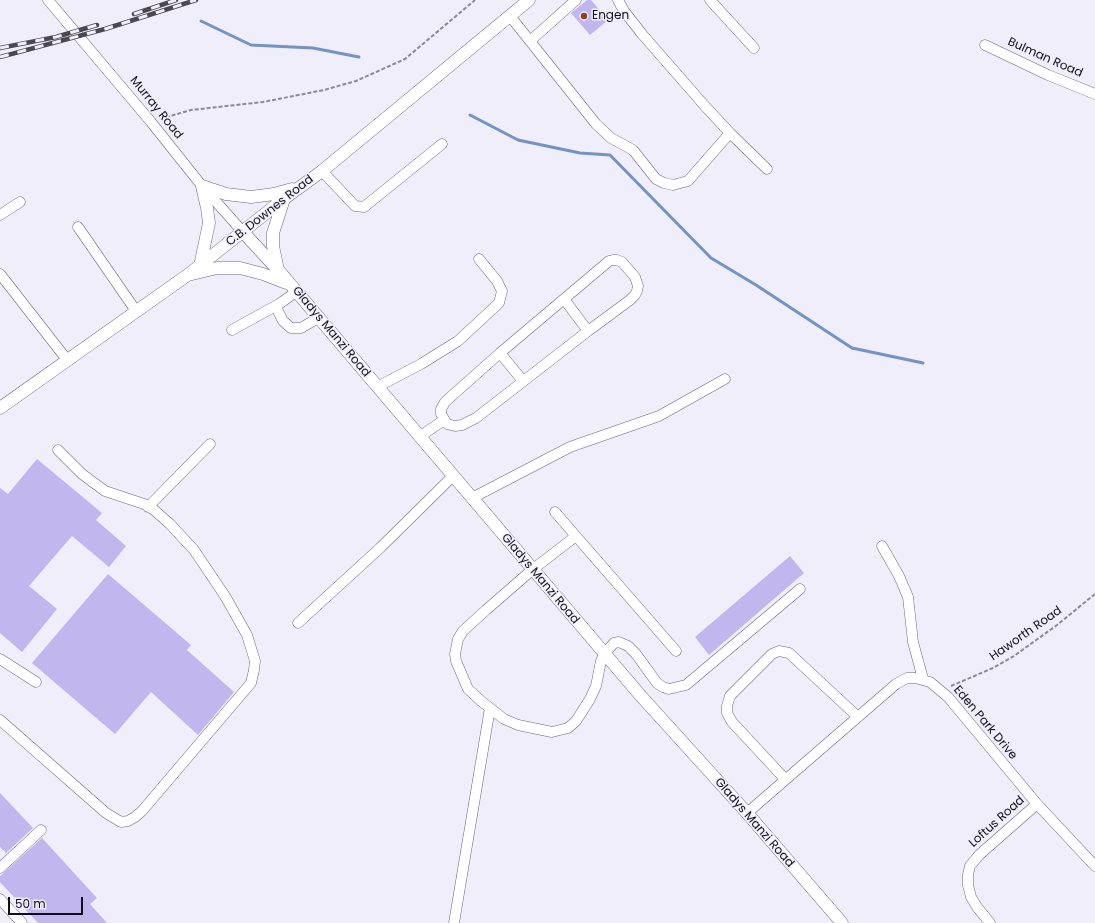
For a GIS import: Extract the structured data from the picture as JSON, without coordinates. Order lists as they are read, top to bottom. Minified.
{"streets":{"main road":["C.B. Downes Road","Gladys Manzi Road"],"street":["Bulman Road","Murray Road","Eden Park Drive","Loftus Road"],"path":["Haworth Road"]},"crossings":[["Murray Road","C.B. Downes Road"],["Murray Road","Gladys Manzi Road"],["C.B. Downes Road","Gladys Manzi Road"],["Gladys Manzi Road","Eden Park Drive"],["Haworth Road","Eden Park Drive"],["Eden Park Drive","Loftus Road"]],"places":["Engen"],"scale_bar":"50 m"}
